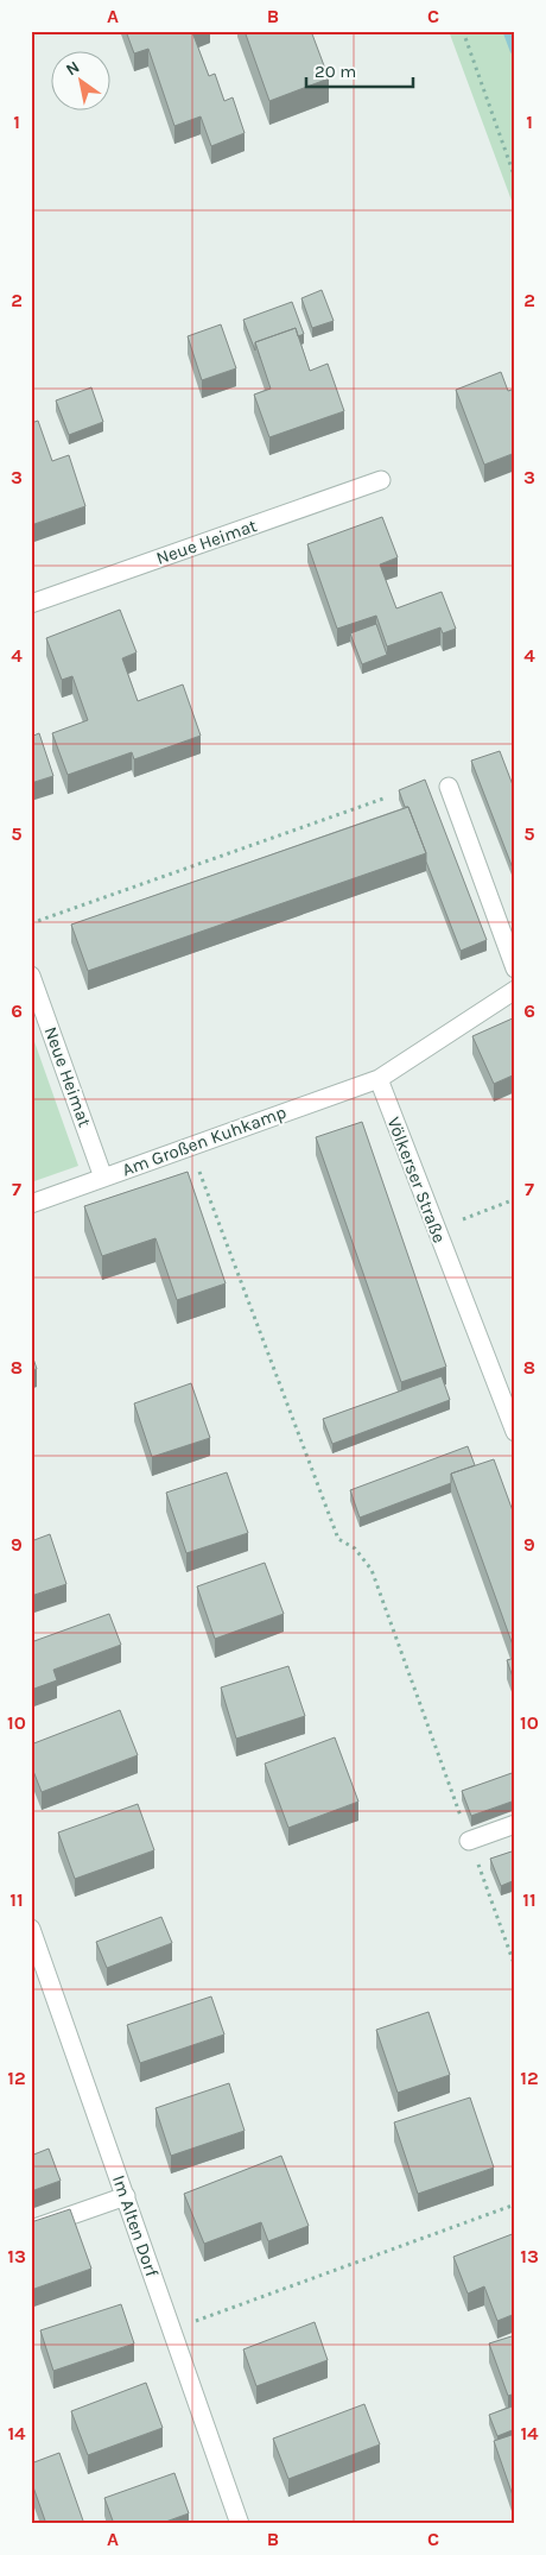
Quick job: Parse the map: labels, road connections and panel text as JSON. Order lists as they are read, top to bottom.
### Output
{
  "streets": {
    "street": [
      "Neue Heimat",
      "Am Großen Kuhkamp",
      "Völkerser Straße",
      "Im Alten Dorf"
    ]
  },
  "crossings": [
    ["Neue Heimat", "Am Großen Kuhkamp"],
    ["Am Großen Kuhkamp", "Völkerser Straße"]
  ],
  "scale_bar": "20 m",
  "north": "top left",
  "grid": {
    "columns": ["A", "B", "C"],
    "rows": [
      "1",
      "2",
      "3",
      "4",
      "5",
      "6",
      "7",
      "8",
      "9",
      "10",
      "11",
      "12",
      "13",
      "14"
    ]
  }
}
